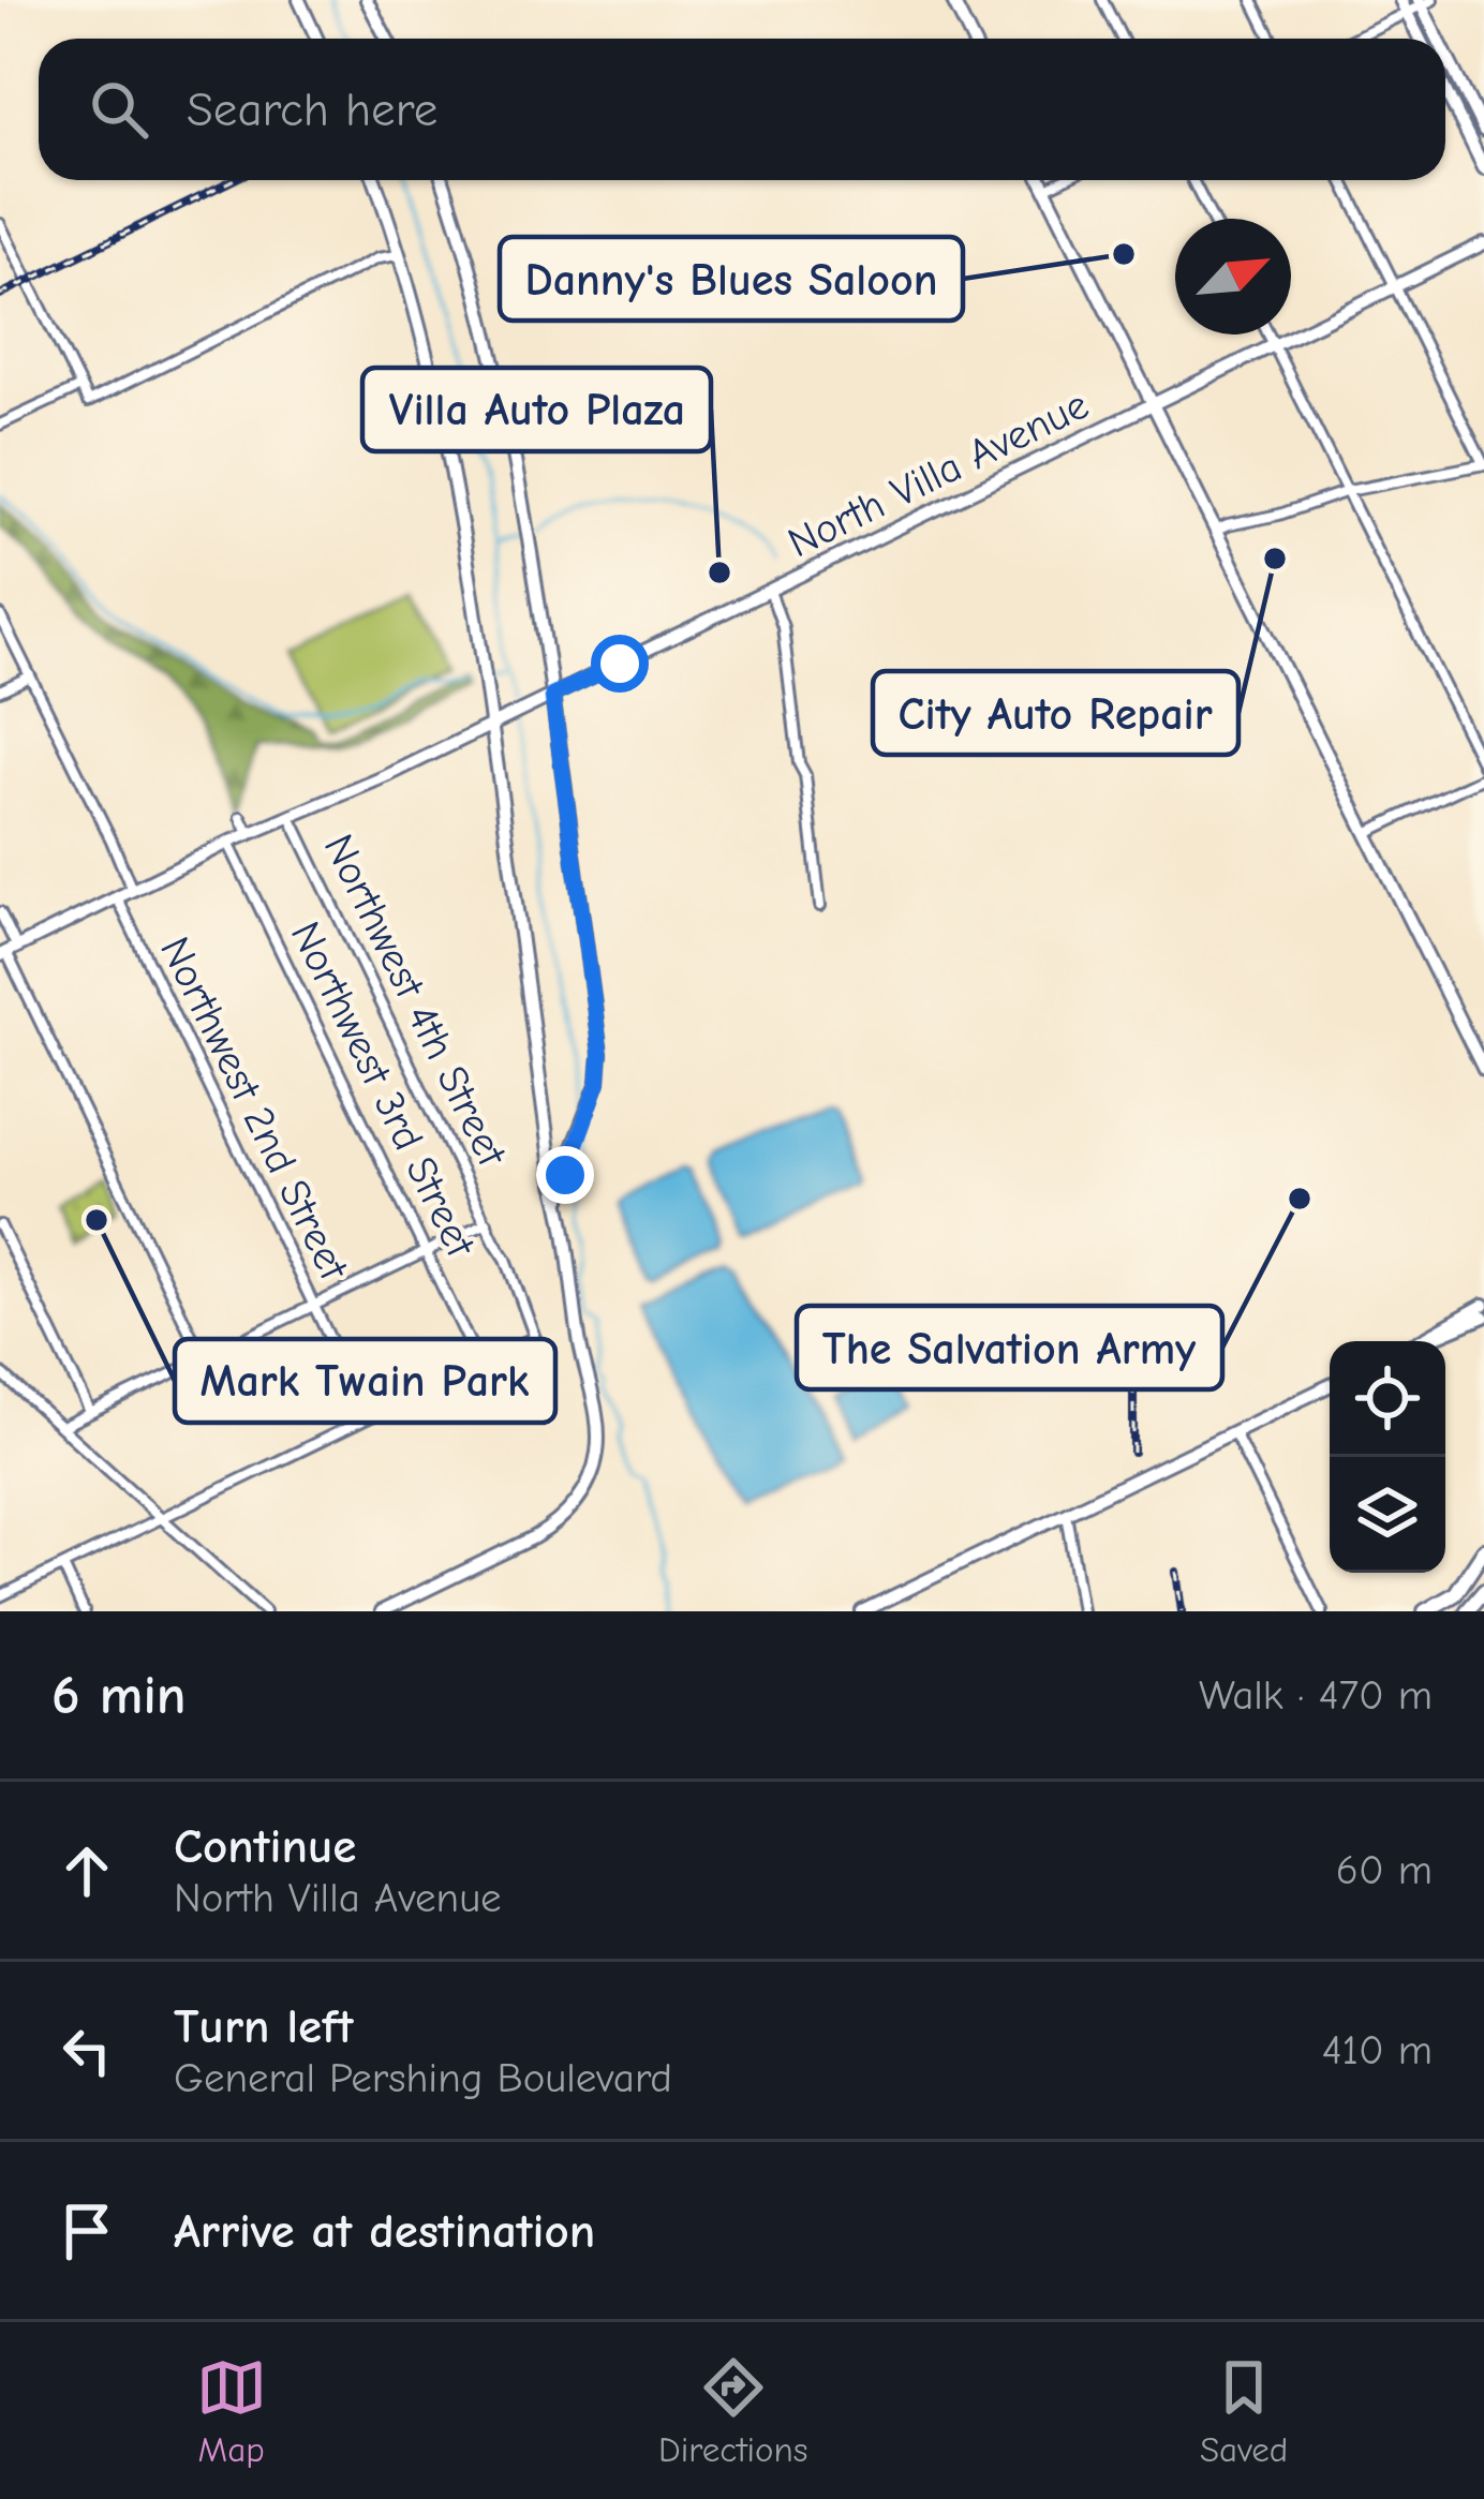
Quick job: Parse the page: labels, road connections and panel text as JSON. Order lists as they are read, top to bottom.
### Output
{
  "streets": {
    "main road": ["North Villa Avenue"],
    "street": ["Northwest 4th Street", "Northwest 3rd Street", "Northwest 2nd Street"]
  },
  "crossings": [
    ["North Villa Avenue", "Northwest 4th Street"],
    ["North Villa Avenue", "Northwest 3rd Street"],
    ["North Villa Avenue", "Northwest 2nd Street"]
  ],
  "places": [
    "Danny's Blues Saloon",
    "City Auto Repair",
    "Villa Auto Plaza",
    "The Salvation Army",
    "Mark Twain Park"
  ],
  "north": "top right",
  "page": {
    "search": "Search here",
    "heading": ["6 min", "Walk · 470 m"],
    "list": [
      ["Continue", "North Villa Avenue", "60 m"],
      ["Turn left", "General Pershing Boulevard", "410 m"],
      "Arrive at destination"
    ],
    "nav": ["Map", "Directions", "Saved"]
  }
}
